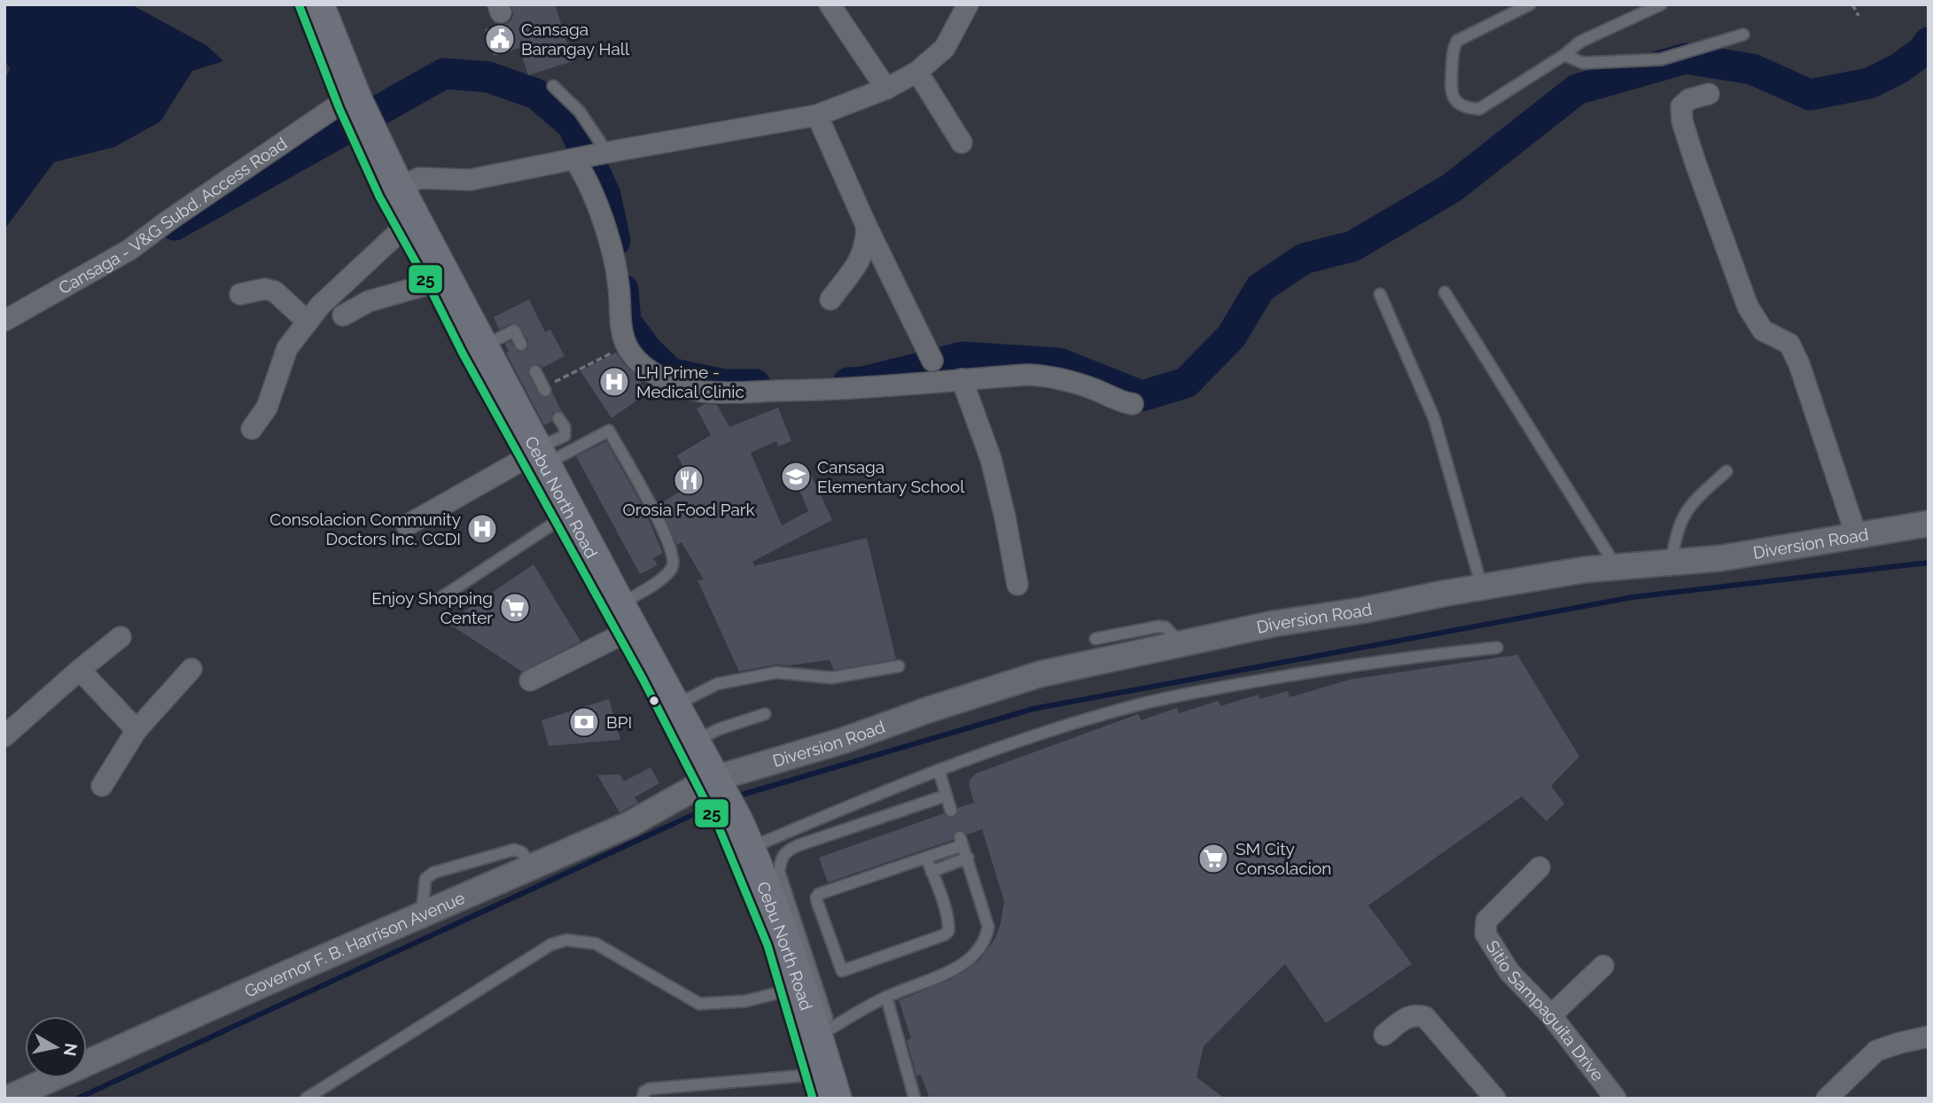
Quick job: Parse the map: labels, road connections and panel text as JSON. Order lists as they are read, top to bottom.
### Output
{
  "streets": {
    "main road": ["Cebu North Road"],
    "street": [
      "Cansaga - V&G Subd. Access Road",
      "Diversion Road",
      "Governor F. B. Harrison Avenue",
      "Sitio Sampaguita Drive"
    ]
  },
  "crossings": [
    ["Cansaga - V&G Subd. Access Road", "Cebu North Road"],
    ["Cebu North Road", "Diversion Road"],
    ["Cebu North Road", "Governor F. B. Harrison Avenue"],
    ["Diversion Road", "Governor F. B. Harrison Avenue"]
  ],
  "places": {
    "public building": ["Cansaga Barangay Hall"],
    "hospital": ["LH Prime - Medical Clinic", "Consolacion Community Doctors Inc. CCDI"],
    "school or university": ["Cansaga Elementary School"],
    "restaurant": ["Orosia Food Park"],
    "supermarket": ["Enjoy Shopping Center", "SM City Consolacion"],
    "bank": ["BPI"]
  },
  "lines": ["transit line 25"],
  "north": "right"
}
